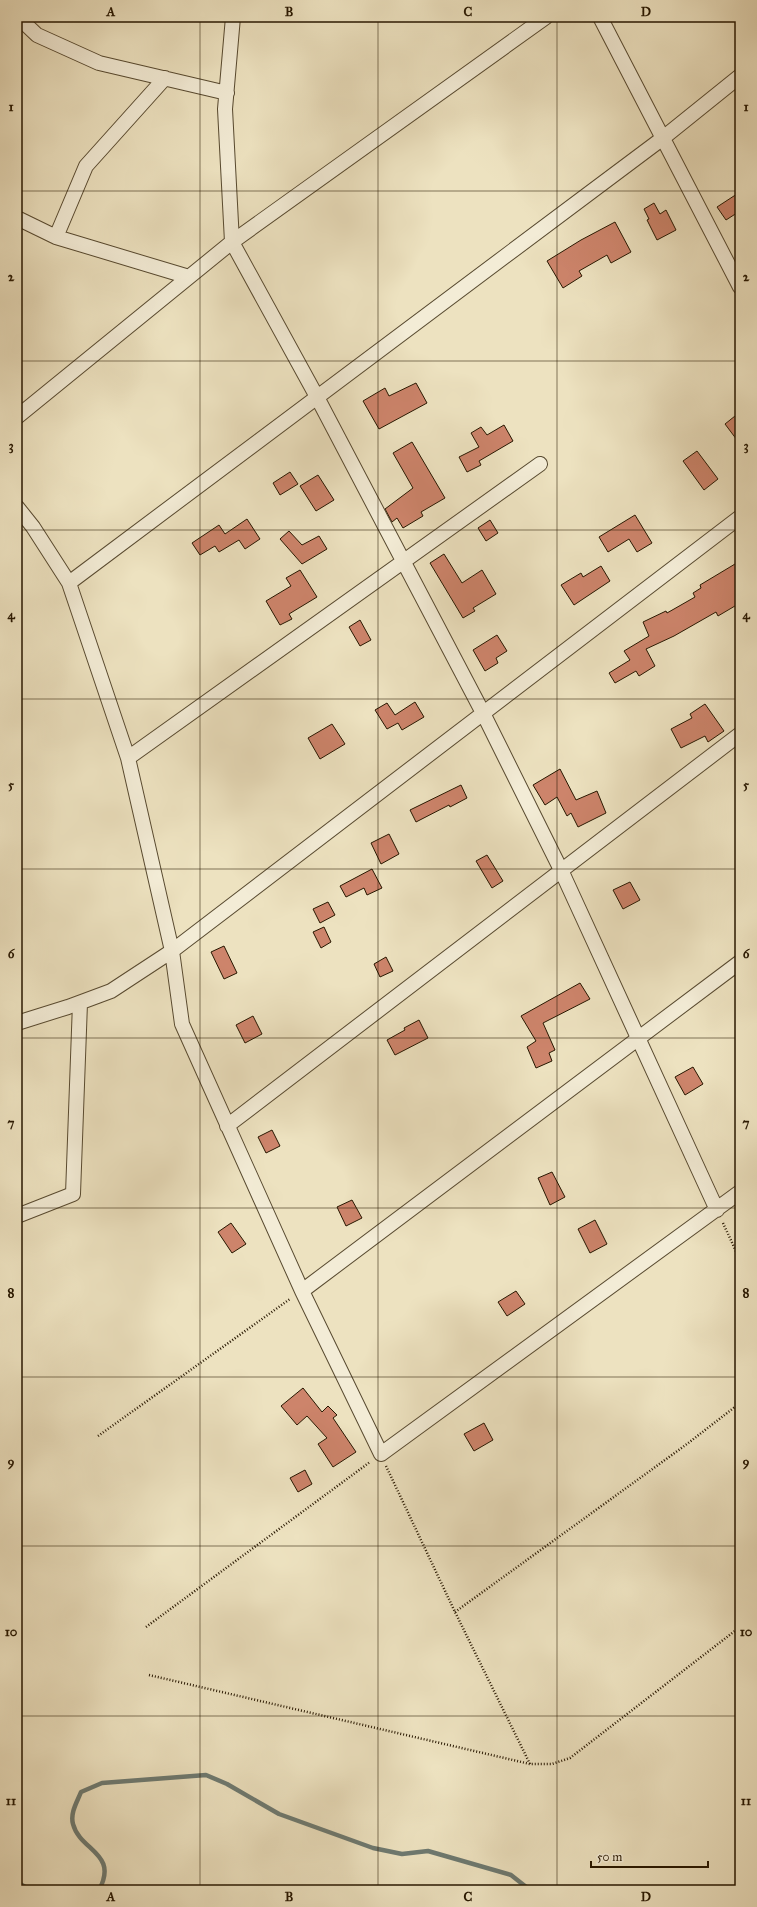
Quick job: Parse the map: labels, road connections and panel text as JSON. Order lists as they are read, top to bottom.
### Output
{
  "scale_bar": "50 m",
  "grid": {
    "columns": [
      "A",
      "B",
      "C",
      "D"
    ],
    "rows": [
      "1",
      "2",
      "3",
      "4",
      "5",
      "6",
      "7",
      "8",
      "9",
      "10",
      "11"
    ]
  }
}
